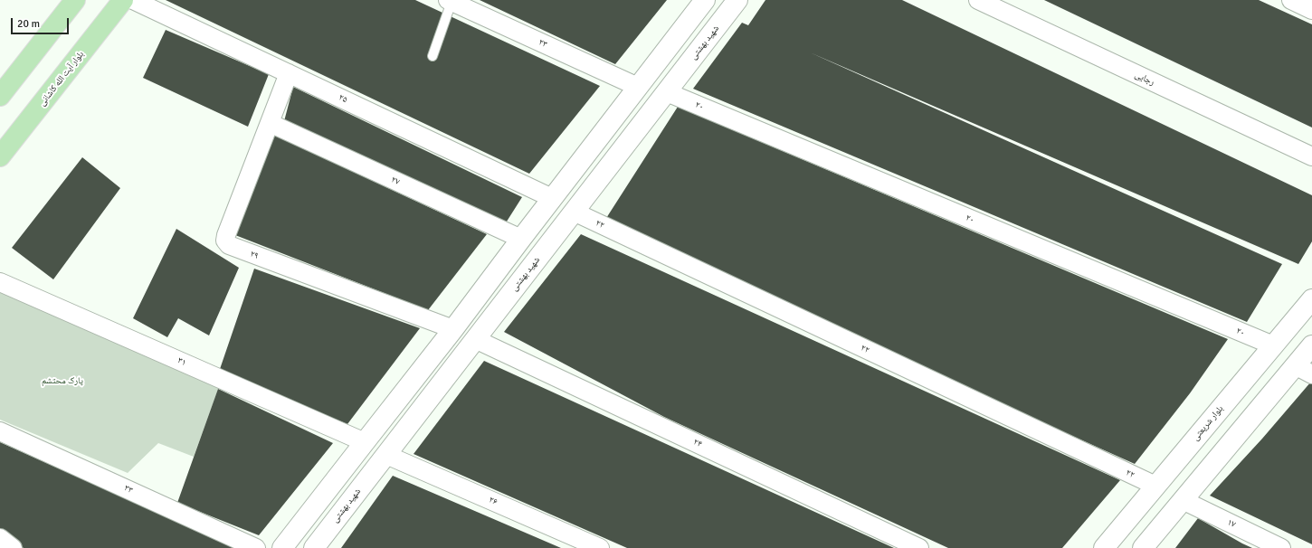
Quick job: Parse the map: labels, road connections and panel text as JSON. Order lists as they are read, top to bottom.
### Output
{
  "streets": {
    "main road": ["شهید بهشتی", "بلوار آیت الله کاشانی", "بلوار شریعتی"],
    "street": [
      "۲۳",
      "رجایی",
      "۲۵",
      "۲۰",
      "۲۷",
      "۲۲",
      "۲۹",
      "۳۱",
      "۲۴",
      "۳۳",
      "۲۶",
      "۱۷"
    ]
  },
  "crossings": [
    ["شهید بهشتی", "۲۰"],
    ["شهید بهشتی", "۲۲"],
    ["شهید بهشتی", "۲۴"],
    ["شهید بهشتی", "۲۶"],
    ["۲۵", "۲۹"],
    ["۲۰", "بلوار شریعتی"],
    ["۲۷", "۲۹"],
    ["۲۲", "بلوار شریعتی"]
  ],
  "parks": ["پارک محتشم"],
  "scale_bar": "20 m"
}
